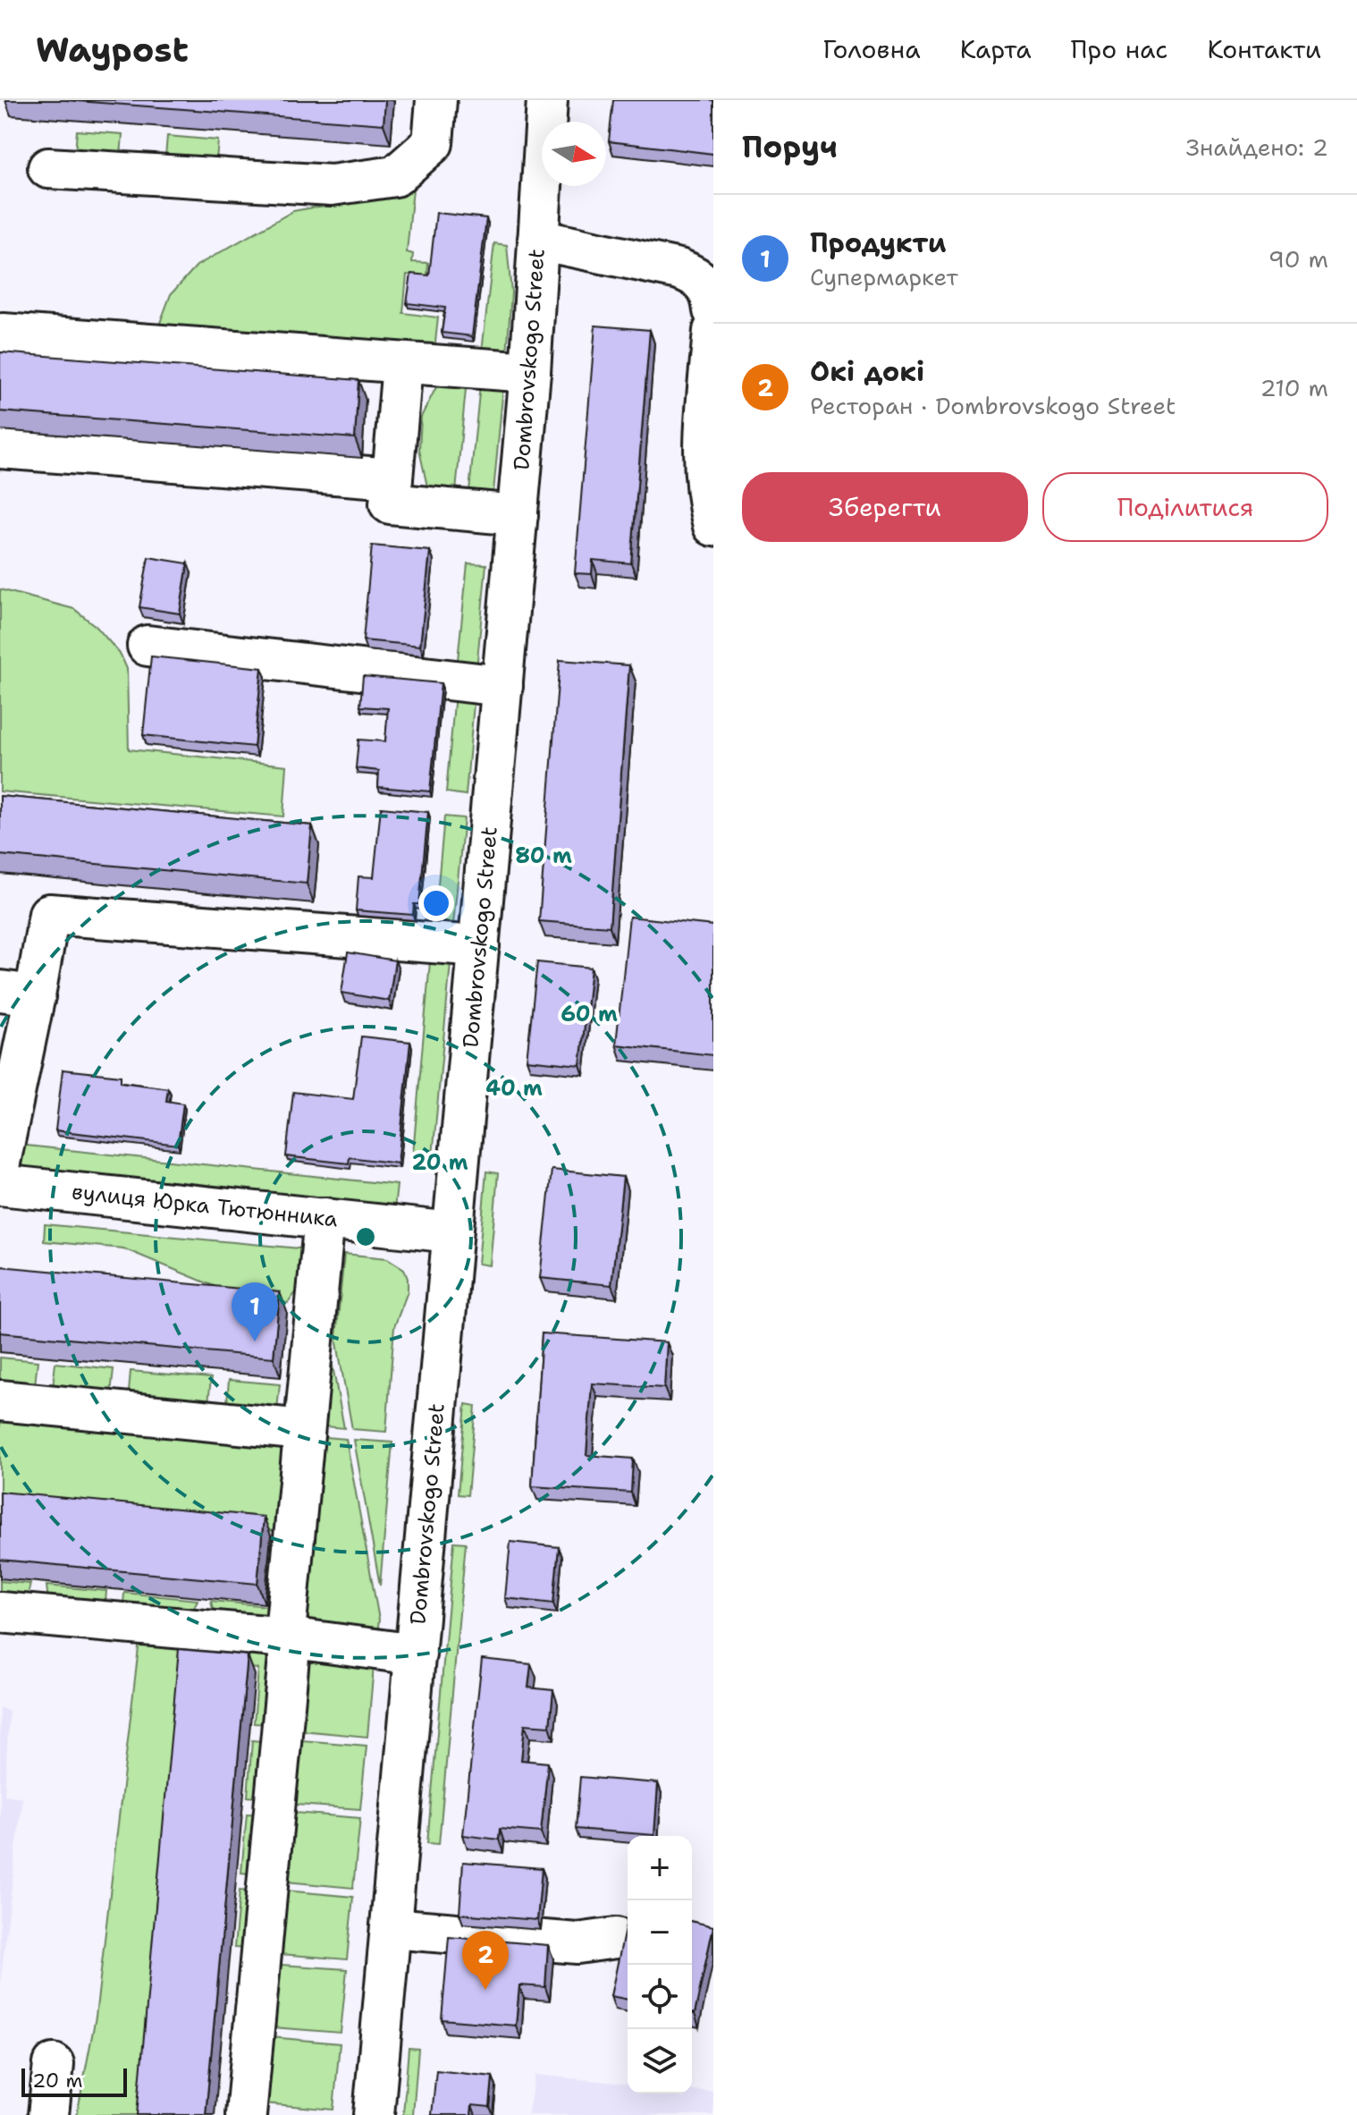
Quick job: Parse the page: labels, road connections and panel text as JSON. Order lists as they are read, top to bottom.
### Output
{
  "streets": {
    "street": ["Dombrovskogo Street", "вулиця Юрка Тютюнника"]
  },
  "crossings": [
    ["Dombrovskogo Street", "вулиця Юрка Тютюнника"]
  ],
  "scale_bar": "20 m",
  "north": "right",
  "page": {
    "header": "Waypost",
    "nav": [
      "Головна",
      "Карта",
      "Про нас",
      "Контакти"
    ],
    "heading": ["Поруч", "Знайдено: 2"],
    "list": [
      {
        "mark": "1",
        "name": "Продукти",
        "note": "Супермаркет",
        "value": "90 m"
      },
      {
        "mark": "2",
        "name": "Окі докі",
        "note": "Ресторан · Dombrovskogo Street",
        "value": "210 m"
      }
    ],
    "buttons": ["Зберегти", "Поділитися"],
    "pins": ["1", "2"],
    "map_buttons": ["+", "−"],
    "scale": "20 m"
  },
  "rings": [
    "80 m",
    "60 m",
    "40 m",
    "20 m"
  ]
}
